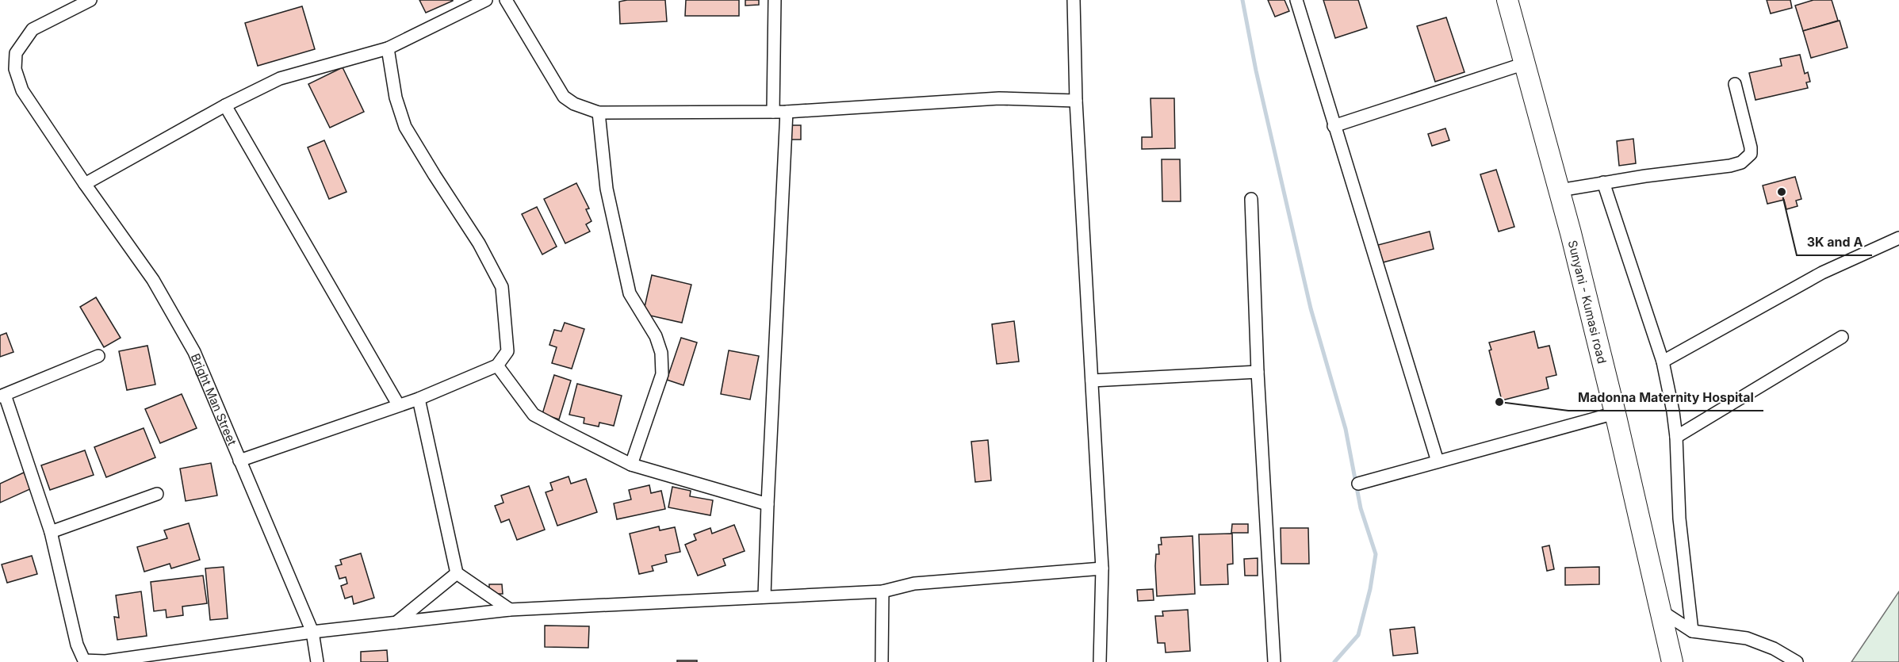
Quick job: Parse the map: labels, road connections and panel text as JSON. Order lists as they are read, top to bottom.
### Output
{
  "streets": {
    "main road": ["Sunyani - Kumasi road"],
    "street": ["Bright Man Street"]
  },
  "places": ["3K and A", "Madonna Maternity Hospital"]
}
